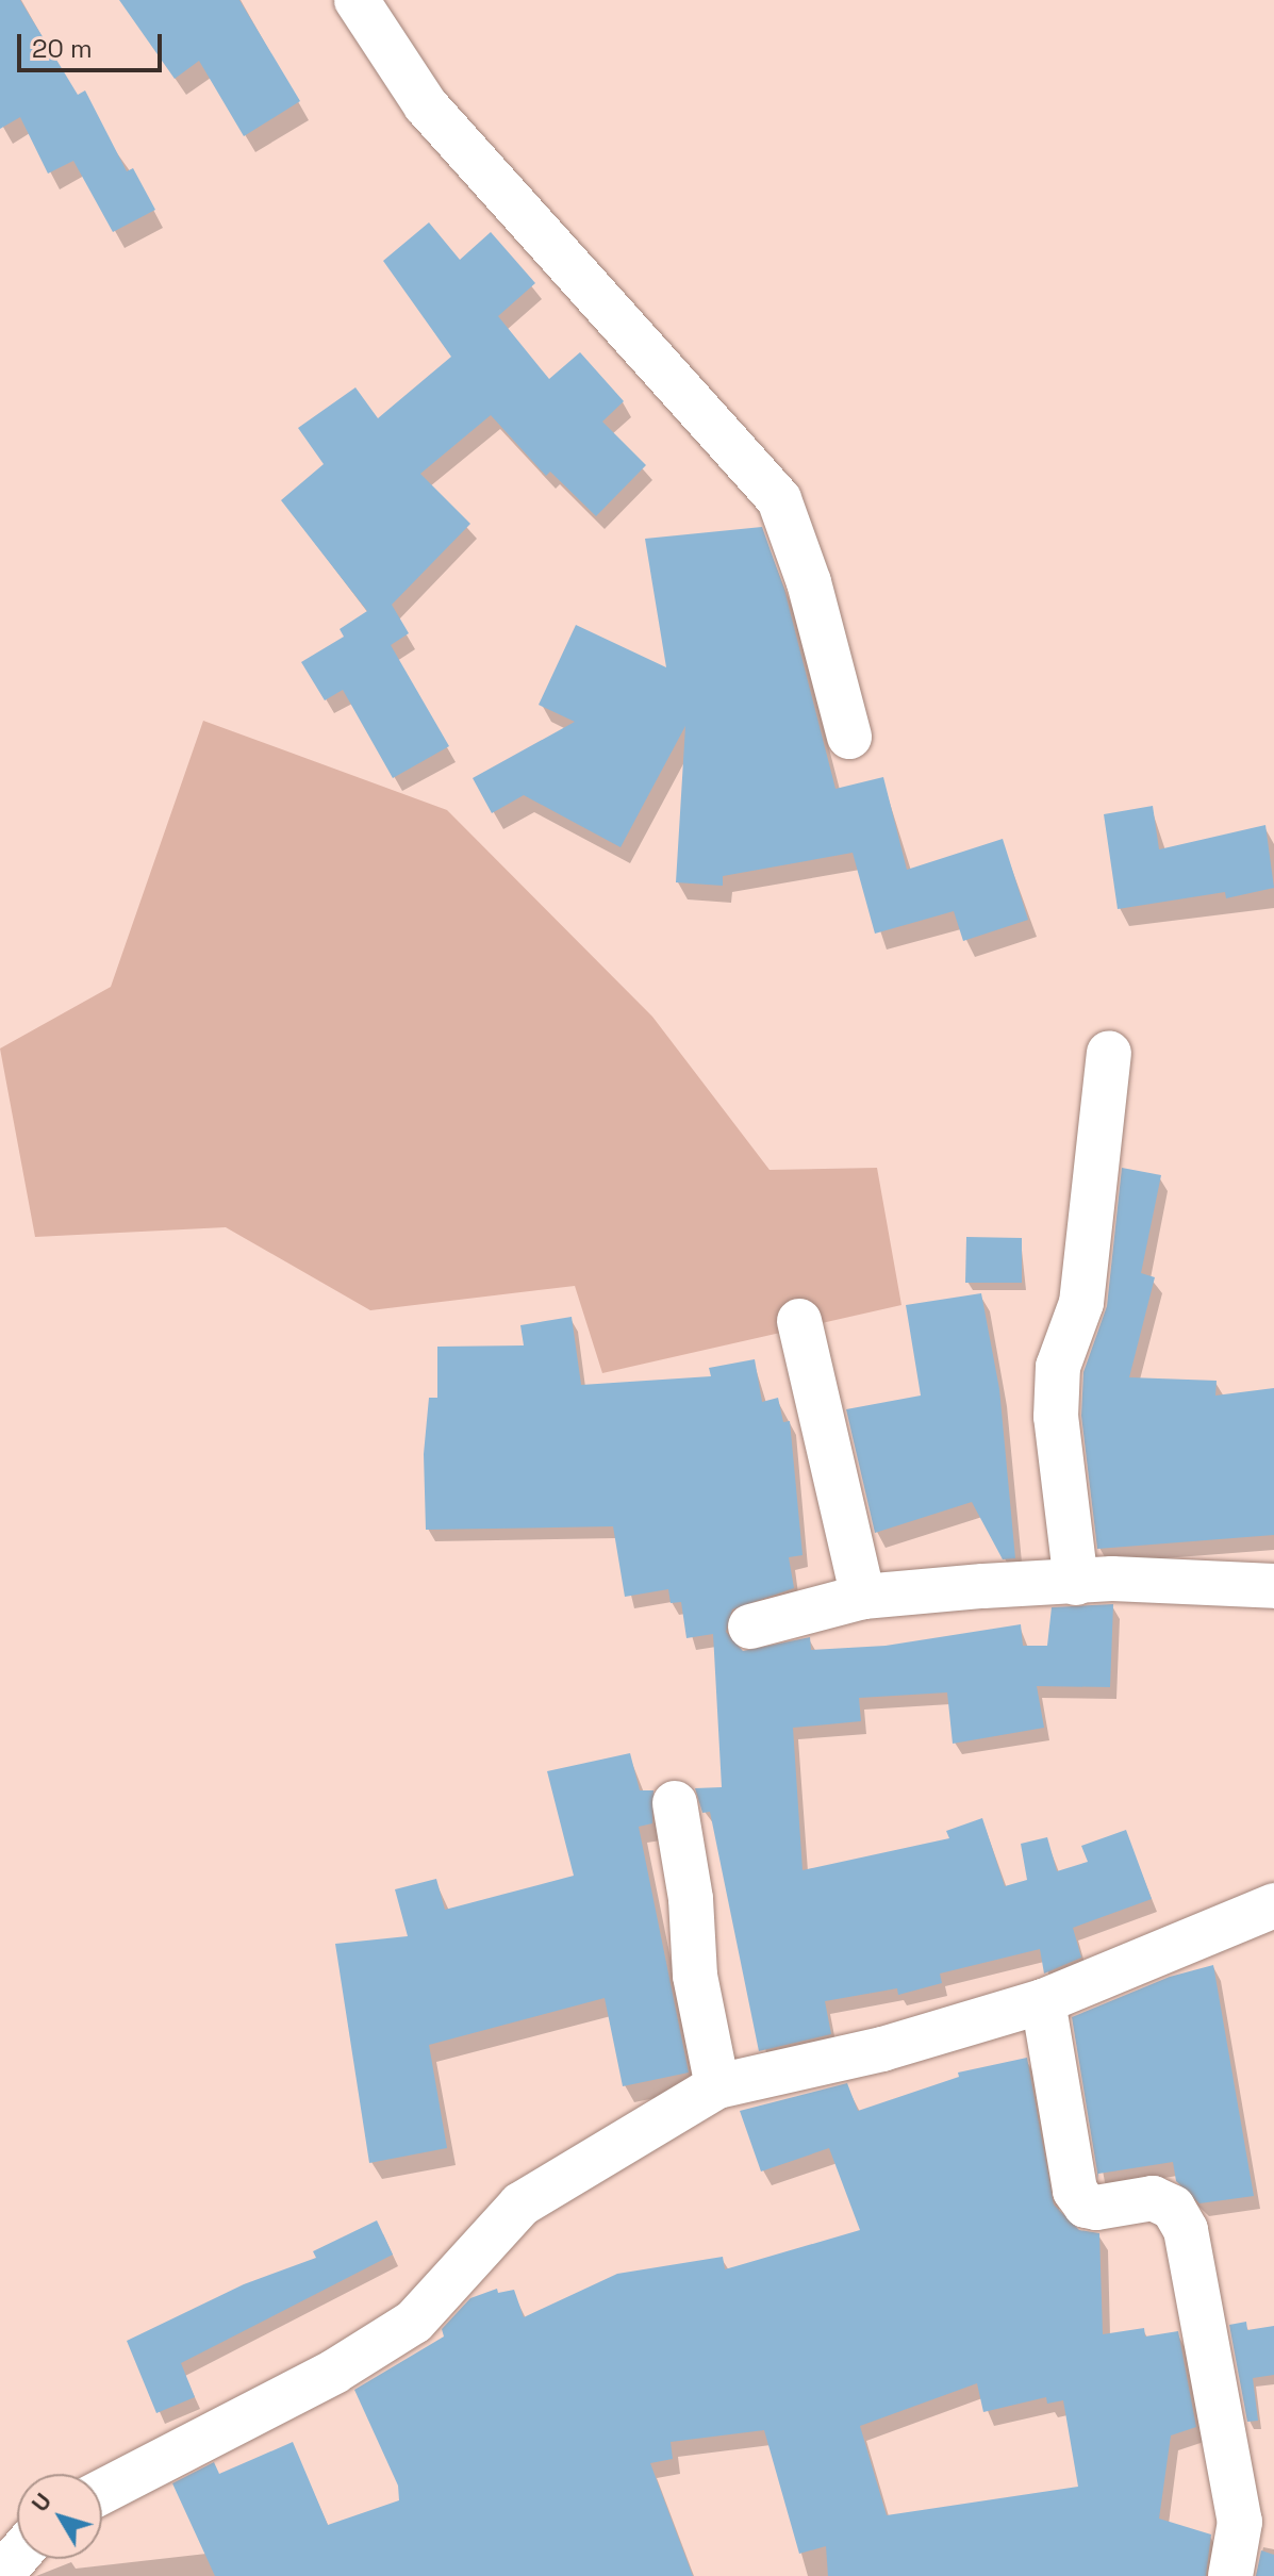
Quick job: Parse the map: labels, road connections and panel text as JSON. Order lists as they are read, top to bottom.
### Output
{
  "scale_bar": "20 m",
  "north": "top left"
}
